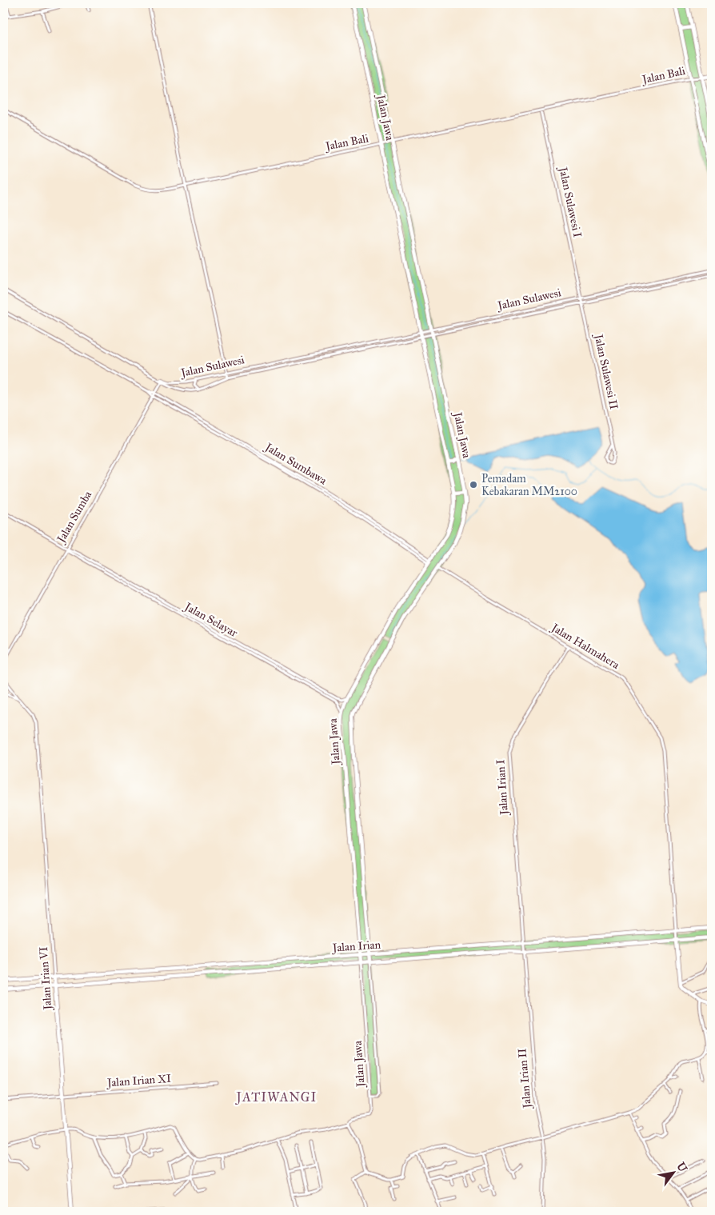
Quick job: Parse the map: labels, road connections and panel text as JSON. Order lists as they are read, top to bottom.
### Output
{
  "streets": {
    "street": [
      "Jalan Bali",
      "Jalan Jawa",
      "Jalan Sulawesi I",
      "Jalan Sulawesi",
      "Jalan Sulawesi II",
      "Jalan Sumbawa",
      "Jalan Sumba",
      "Jalan Selayar",
      "Jalan Halmahera",
      "Jalan Irian I",
      "Jalan Irian",
      "Jalan Irian VI",
      "Jalan Irian II",
      "Jalan Irian XI"
    ]
  },
  "crossings": [
    ["Jalan Bali", "Jalan Jawa"],
    ["Jalan Bali", "Jalan Sulawesi I"],
    ["Jalan Jawa", "Jalan Sulawesi"],
    ["Jalan Jawa", "Jalan Sumbawa"],
    ["Jalan Jawa", "Jalan Selayar"],
    ["Jalan Jawa", "Jalan Halmahera"],
    ["Jalan Jawa", "Jalan Irian"],
    ["Jalan Sulawesi I", "Jalan Sulawesi"],
    ["Jalan Sulawesi I", "Jalan Sulawesi II"],
    ["Jalan Sulawesi", "Jalan Sulawesi II"],
    ["Jalan Sulawesi", "Jalan Sumba"],
    ["Jalan Sumbawa", "Jalan Sumba"],
    ["Jalan Sumba", "Jalan Selayar"],
    ["Jalan Halmahera", "Jalan Irian I"],
    ["Jalan Halmahera", "Jalan Irian"],
    ["Jalan Irian I", "Jalan Irian"],
    ["Jalan Irian I", "Jalan Irian II"],
    ["Jalan Irian", "Jalan Irian VI"],
    ["Jalan Irian", "Jalan Irian II"],
    ["Jalan Irian VI", "Jalan Irian XI"]
  ],
  "districts": ["JATIWANGI"],
  "places": ["Pemadam Kebakaran MM2100"],
  "north": "top right"
}
